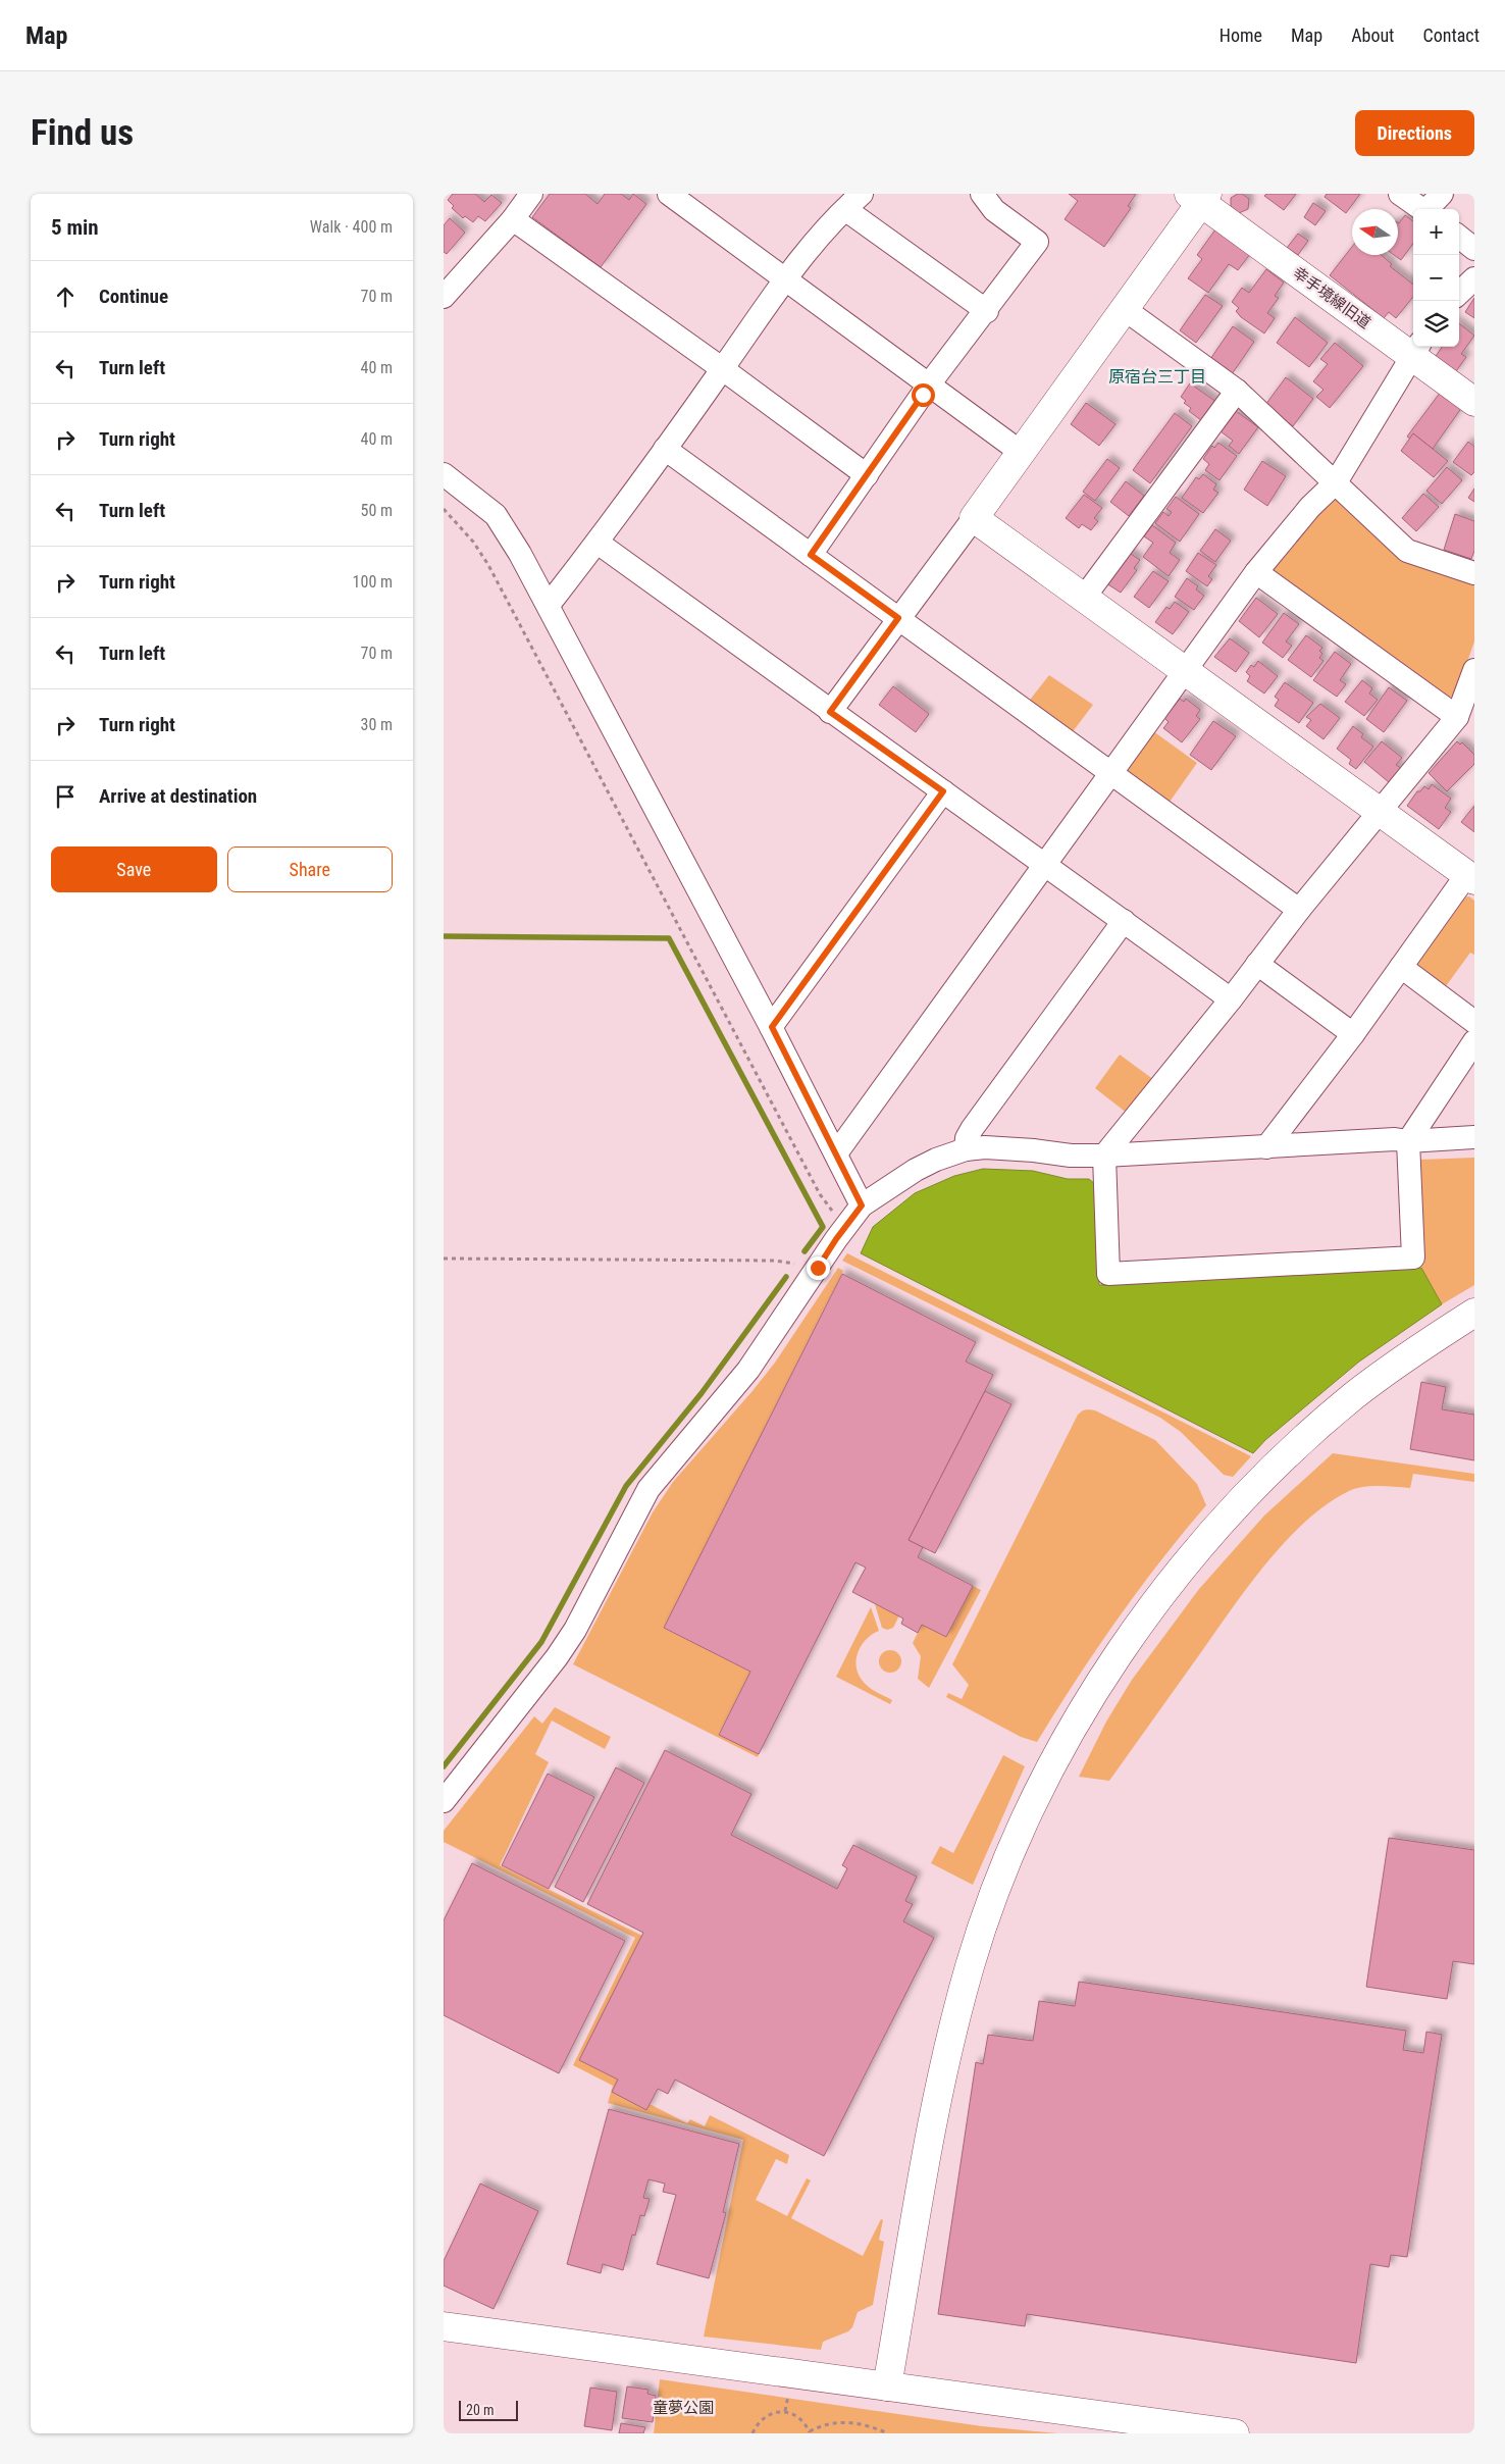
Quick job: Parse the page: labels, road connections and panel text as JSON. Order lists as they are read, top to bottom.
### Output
{
  "streets": {
    "street": ["幸手境線旧道"]
  },
  "districts": ["原宿台三丁目"],
  "parks": ["童夢公園"],
  "scale_bar": "20 m",
  "north": "left",
  "page": {
    "header": "Map",
    "nav": [
      "Home",
      "Map",
      "About",
      "Contact"
    ],
    "buttons": [
      "Directions",
      ["Save", "Share"]
    ],
    "title": "Find us",
    "heading": ["5 min", "Walk · 400 m"],
    "map_buttons": ["+", "−"],
    "list": [
      ["Continue", "70 m"],
      ["Turn left", "40 m"],
      ["Turn right", "40 m"],
      ["Turn left", "50 m"],
      ["Turn right", "100 m"],
      ["Turn left", "70 m"],
      ["Turn right", "30 m"],
      "Arrive at destination"
    ],
    "scale": "20 m"
  }
}
